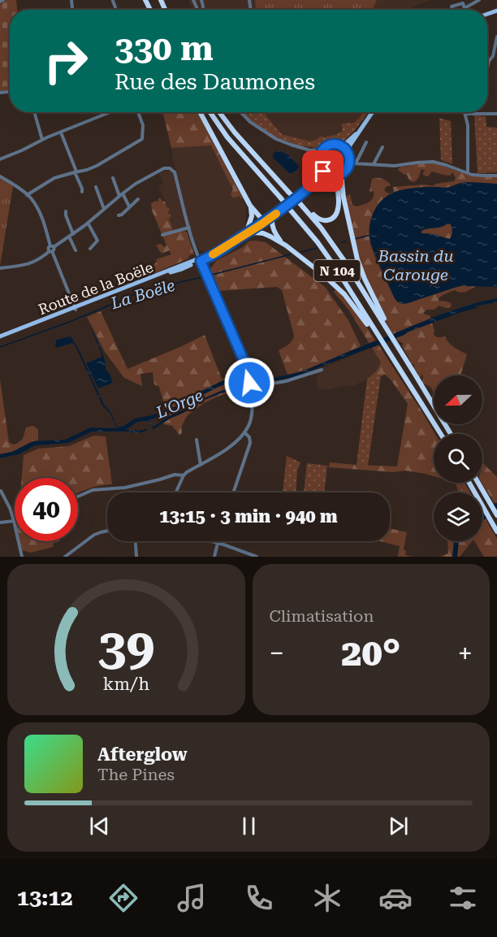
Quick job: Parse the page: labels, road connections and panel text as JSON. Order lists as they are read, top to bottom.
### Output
{
  "streets": {
    "highway": ["N 104"],
    "main road": ["Route de la Boële"]
  },
  "water": ["Bassin du Carouge", "La Boële", "L'Orge"],
  "north": "left",
  "page": {
    "turn": ["330 m", "Rue des Daumones"],
    "limit": "40",
    "trip": "13:15 · 3 min · 940 m",
    "tile": "Climatisation",
    "heat": ["−", "20°", "+"],
    "song": ["Afterglow", "The Pines"],
    "tabs": "13:12",
    "gauge": ["39", "km/h"]
  }
}
